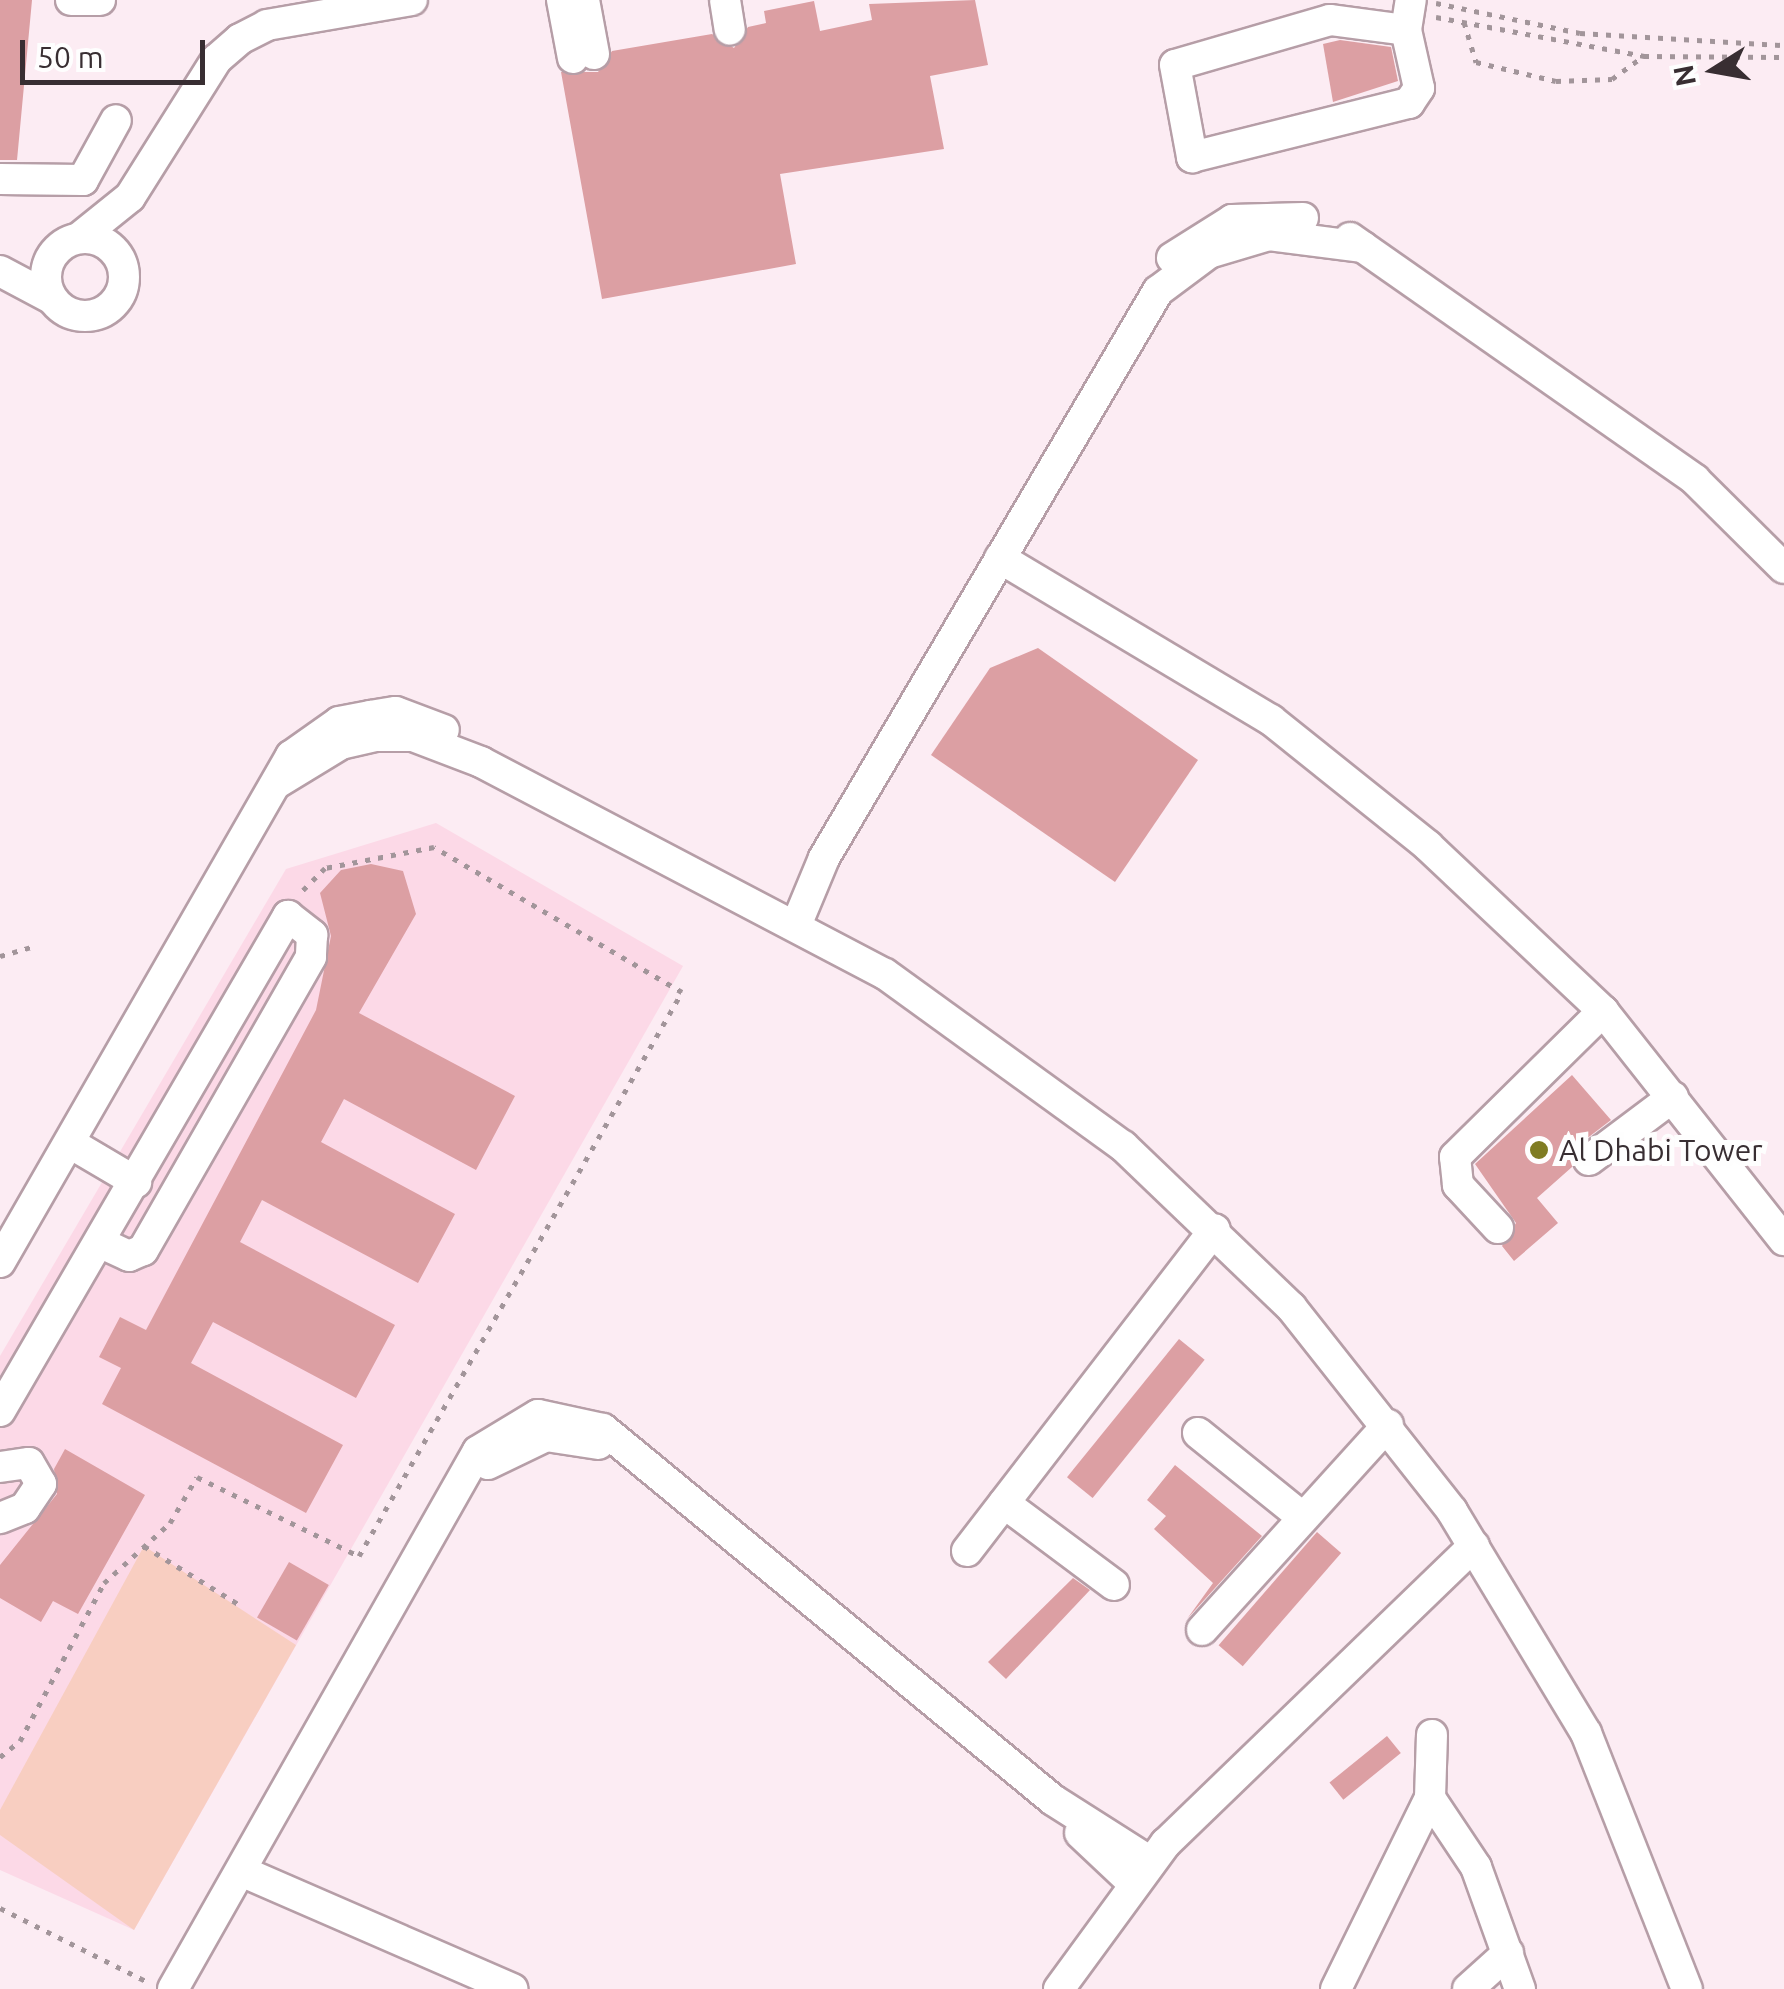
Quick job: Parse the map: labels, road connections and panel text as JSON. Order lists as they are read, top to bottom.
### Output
{
  "places": ["Al Dhabi Tower"],
  "scale_bar": "50 m",
  "north": "left"
}
